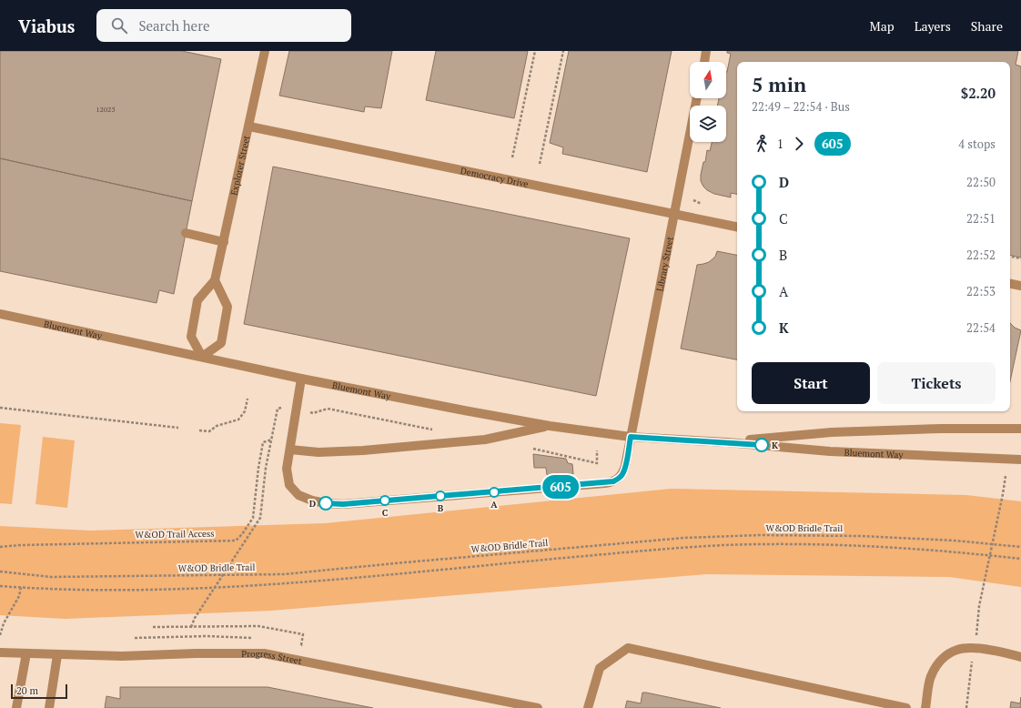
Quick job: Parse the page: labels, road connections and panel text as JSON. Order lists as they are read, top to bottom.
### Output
{
  "streets": {
    "street": [
      "Explorer Street",
      "Democracy Drive",
      "Library Street",
      "Bluemont Way",
      "Progress Street"
    ],
    "path": ["W&OD Bridle Trail", "W&OD Trail Access"]
  },
  "crossings": [
    ["Explorer Street", "Democracy Drive"],
    ["Explorer Street", "Bluemont Way"],
    ["Democracy Drive", "Library Street"],
    ["Library Street", "Bluemont Way"]
  ],
  "places": [
    "K",
    "A",
    "B",
    "C",
    "D"
  ],
  "lines": ["bus line 605"],
  "house_numbers": ["12025"],
  "scale_bar": "20 m",
  "north": "top",
  "page": {
    "header": "Viabus",
    "search": "Search here",
    "nav": ["Map", "Layers", "Share"],
    "on_map": "605",
    "heading": ["5 min", "22:49 – 22:54 · Bus", "$2.20"],
    "legs": ["1", "605", "4 stops"],
    "list": [
      {
        "name": "D",
        "value": "22:50"
      },
      {
        "name": "C",
        "value": "22:51"
      },
      {
        "name": "B",
        "value": "22:52"
      },
      {
        "name": "A",
        "value": "22:53"
      },
      {
        "name": "K",
        "value": "22:54"
      }
    ],
    "buttons": ["Start", "Tickets"],
    "scale": "20 m"
  }
}
